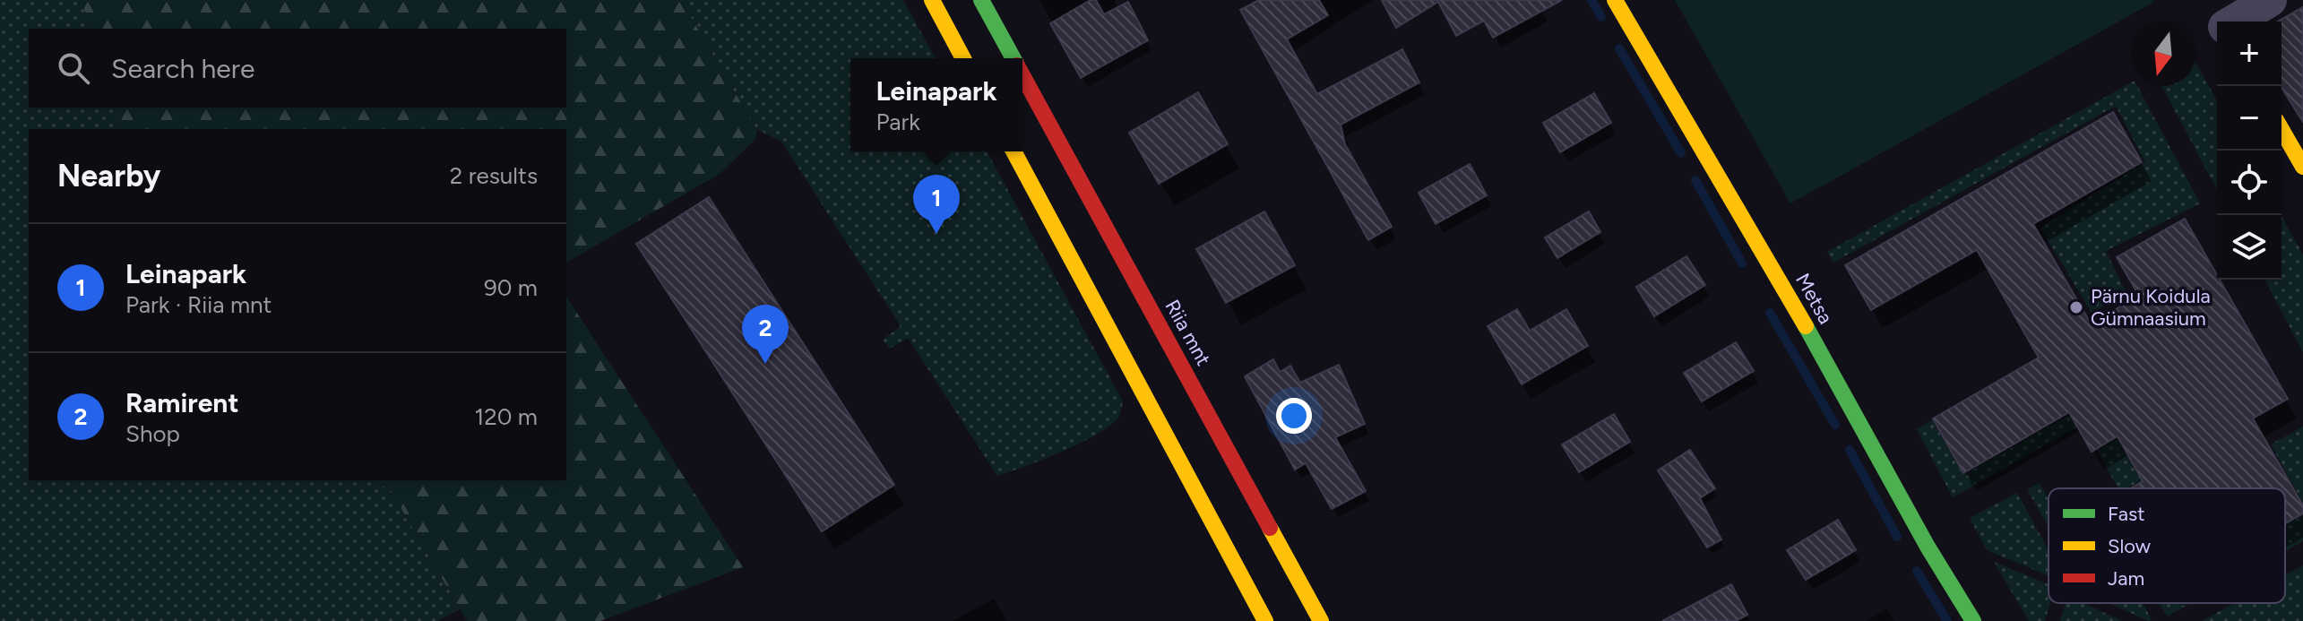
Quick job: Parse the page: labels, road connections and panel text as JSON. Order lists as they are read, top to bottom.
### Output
{
  "streets": {
    "main road": ["Metsa", "Riia mnt"]
  },
  "places": ["Pärnu Koidula Gümnaasium"],
  "legend": ["Fast", "Slow", "Jam"],
  "north": "bottom",
  "page": {
    "map_buttons": ["+", "−"],
    "search": "Search here",
    "popup": ["Leinapark", "Park"],
    "heading": ["Nearby", "2 results"],
    "pins": ["1", "2"],
    "list": [
      {
        "mark": "1",
        "name": "Leinapark",
        "note": "Park · Riia mnt",
        "value": "90 m"
      },
      {
        "mark": "2",
        "name": "Ramirent",
        "note": "Shop",
        "value": "120 m"
      }
    ]
  }
}
